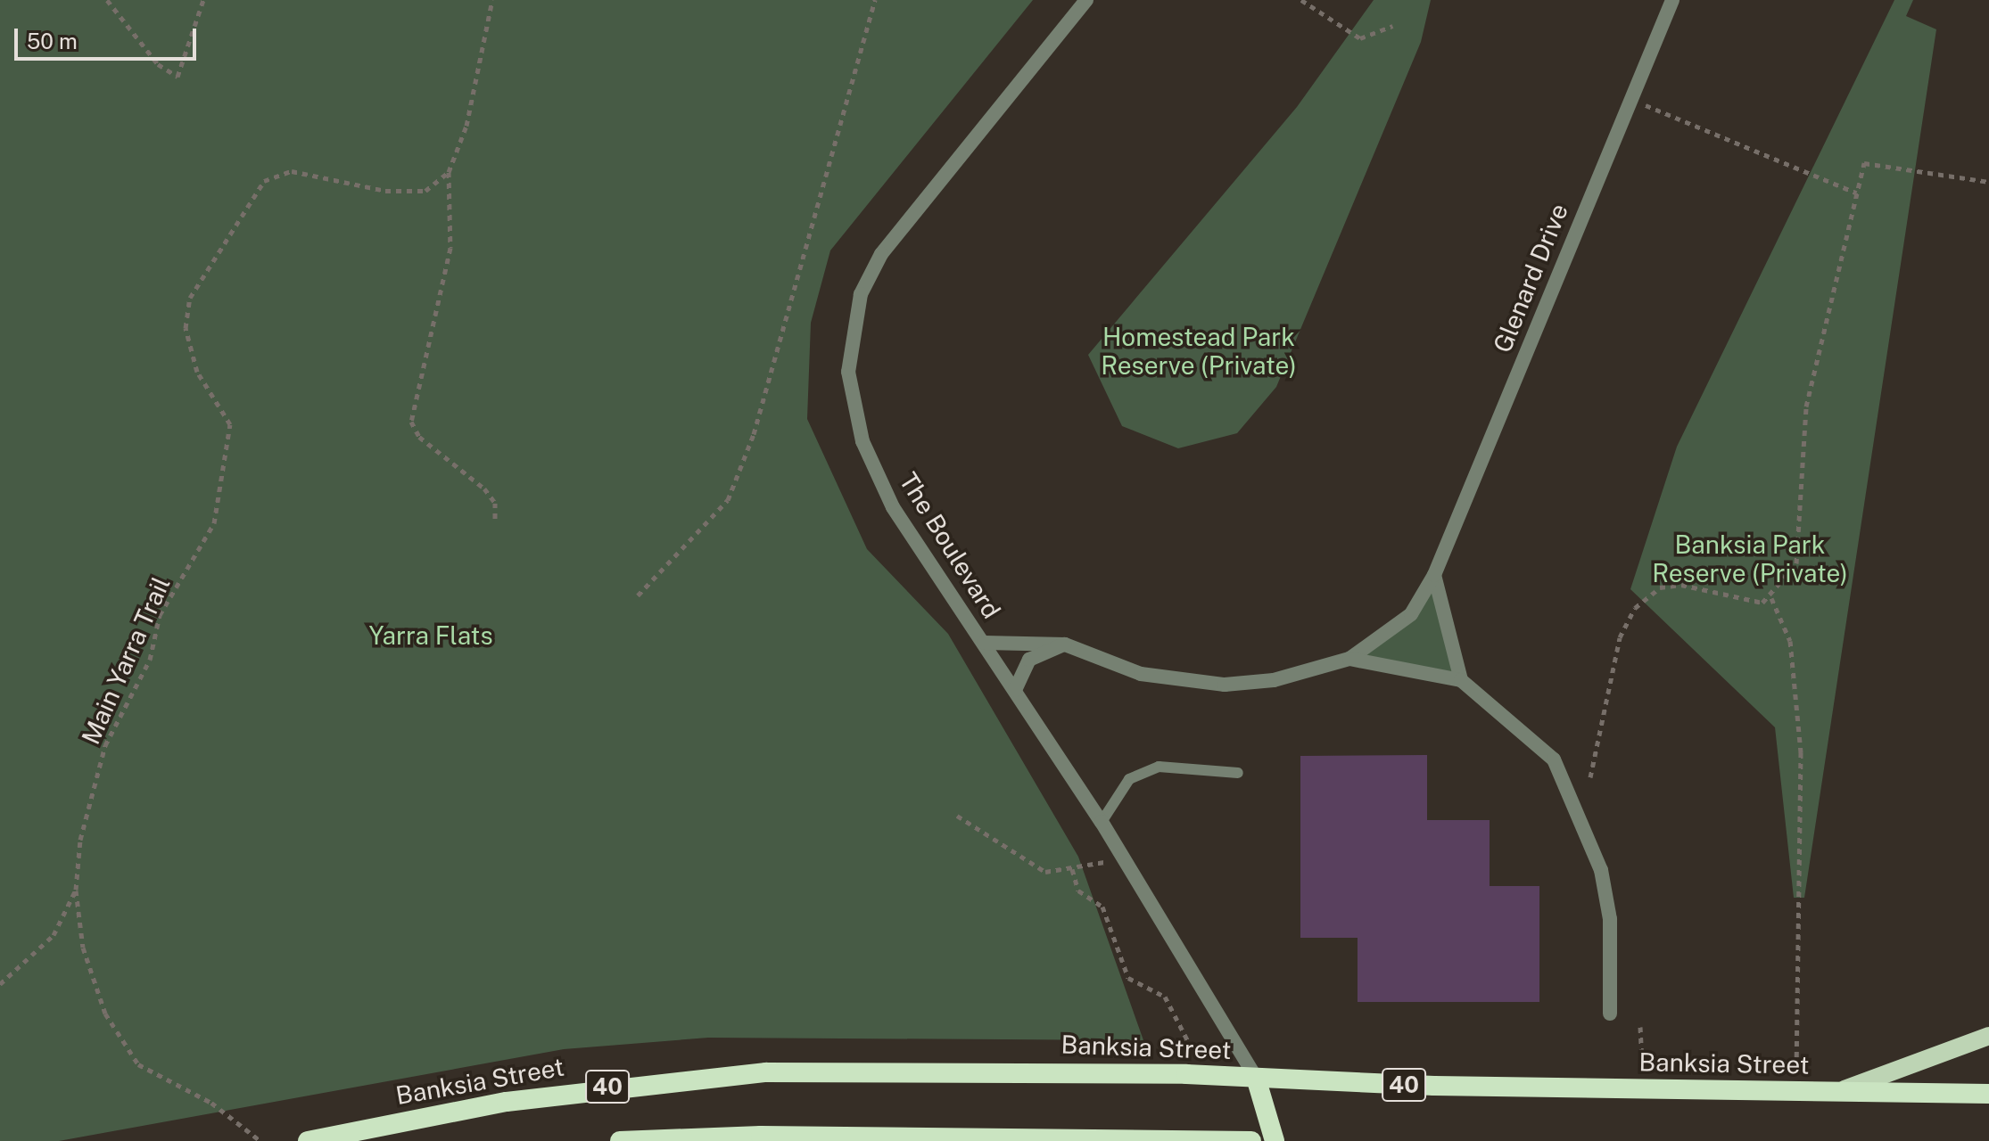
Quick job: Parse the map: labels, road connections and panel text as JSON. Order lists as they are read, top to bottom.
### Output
{
  "streets": {
    "highway": ["Banksia Street", "40"],
    "street": ["Glenard Drive", "The Boulevard"],
    "path": ["Main Yarra Trail"]
  },
  "crossings": [
    ["Glenard Drive", "The Boulevard"],
    ["The Boulevard", "Banksia Street"]
  ],
  "parks": ["Homestead Park Reserve (Private)", "Banksia Park Reserve (Private)", "Yarra Flats"],
  "scale_bar": "50 m"
}
